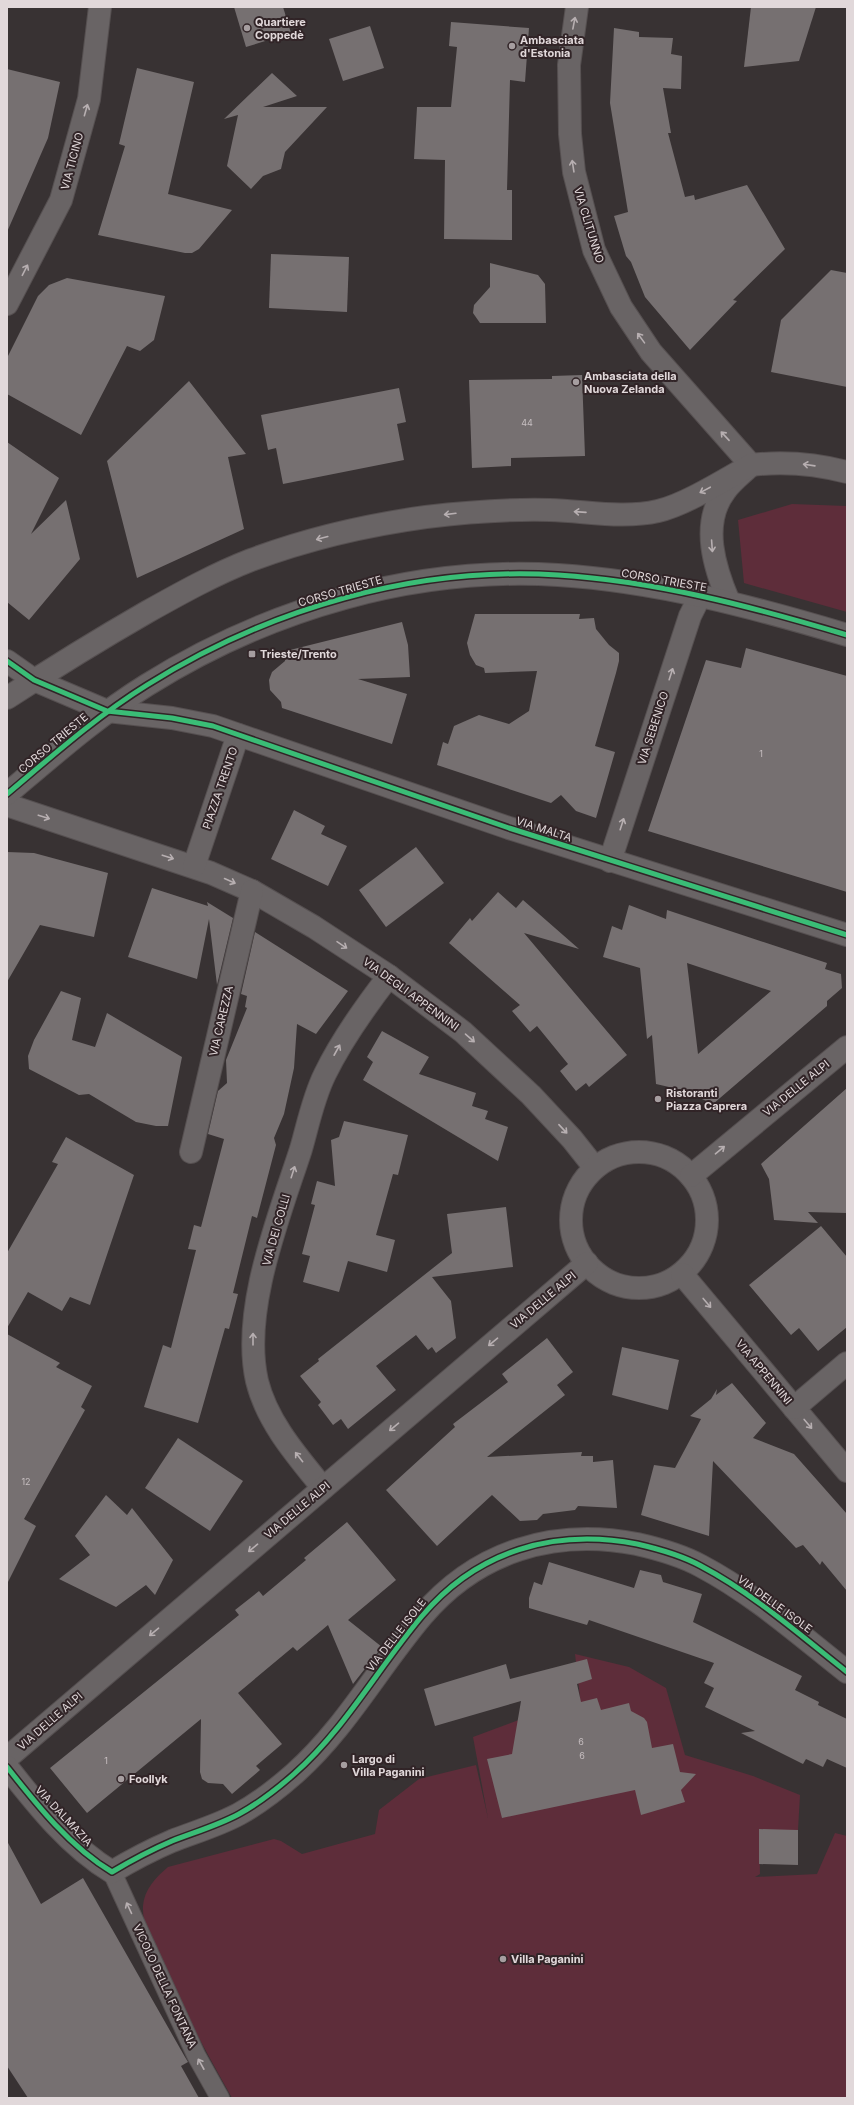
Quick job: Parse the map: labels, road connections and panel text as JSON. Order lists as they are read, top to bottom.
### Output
{
  "streets": {
    "street": [
      "VIA TICINO",
      "VIA CLITUNNO",
      "CORSO TRIESTE",
      "VIA SEBENICO",
      "PIAZZA TRENTO",
      "VIA MALTA",
      "VIA DEGLI APPENNINI",
      "VIA CAREZZA",
      "VIA DELLE ALPI",
      "VIA DEI COLLI",
      "VIA APPENNINI",
      "VIA DELLE ISOLE",
      "VIA DALMAZIA"
    ],
    "lane": ["VICOLO DELLA FONTANA"]
  },
  "crossings": [
    ["CORSO TRIESTE", "VIA SEBENICO"],
    ["CORSO TRIESTE", "PIAZZA TRENTO"],
    ["VIA SEBENICO", "VIA MALTA"],
    ["PIAZZA TRENTO", "VIA MALTA"],
    ["PIAZZA TRENTO", "VIA DEGLI APPENNINI"],
    ["VIA DEGLI APPENNINI", "VIA CAREZZA"],
    ["VIA DEGLI APPENNINI", "VIA DELLE ALPI"],
    ["VIA DEGLI APPENNINI", "VIA DEI COLLI"],
    ["VIA DEGLI APPENNINI", "VIA APPENNINI"],
    ["VIA DELLE ALPI", "VIA DEI COLLI"],
    ["VIA DELLE ALPI", "VIA APPENNINI"],
    ["VIA DELLE ISOLE", "VIA DALMAZIA"],
    ["VIA DELLE ISOLE", "VICOLO DELLA FONTANA"],
    ["VIA DALMAZIA", "VICOLO DELLA FONTANA"]
  ],
  "one_way": [
    "VIA TICINO",
    "VIA CLITUNNO",
    "VIA SEBENICO",
    "VIA DEGLI APPENNINI",
    "VIA DEI COLLI",
    "VIA APPENNINI",
    "VICOLO DELLA FONTANA"
  ],
  "places": {
    "other": [
      "Quartiere Coppedè",
      "Ambasciata d'Estonia",
      "Ambasciata della Nuova Zelanda",
      "Ristoranti Piazza Caprera",
      "Largo di Villa Paganini",
      "Foollyk",
      "Villa Paganini"
    ],
    "transit": ["Trieste/Trento"]
  },
  "house_numbers": [
    "44",
    "1",
    "12",
    "6",
    "6",
    "1"
  ]
}
